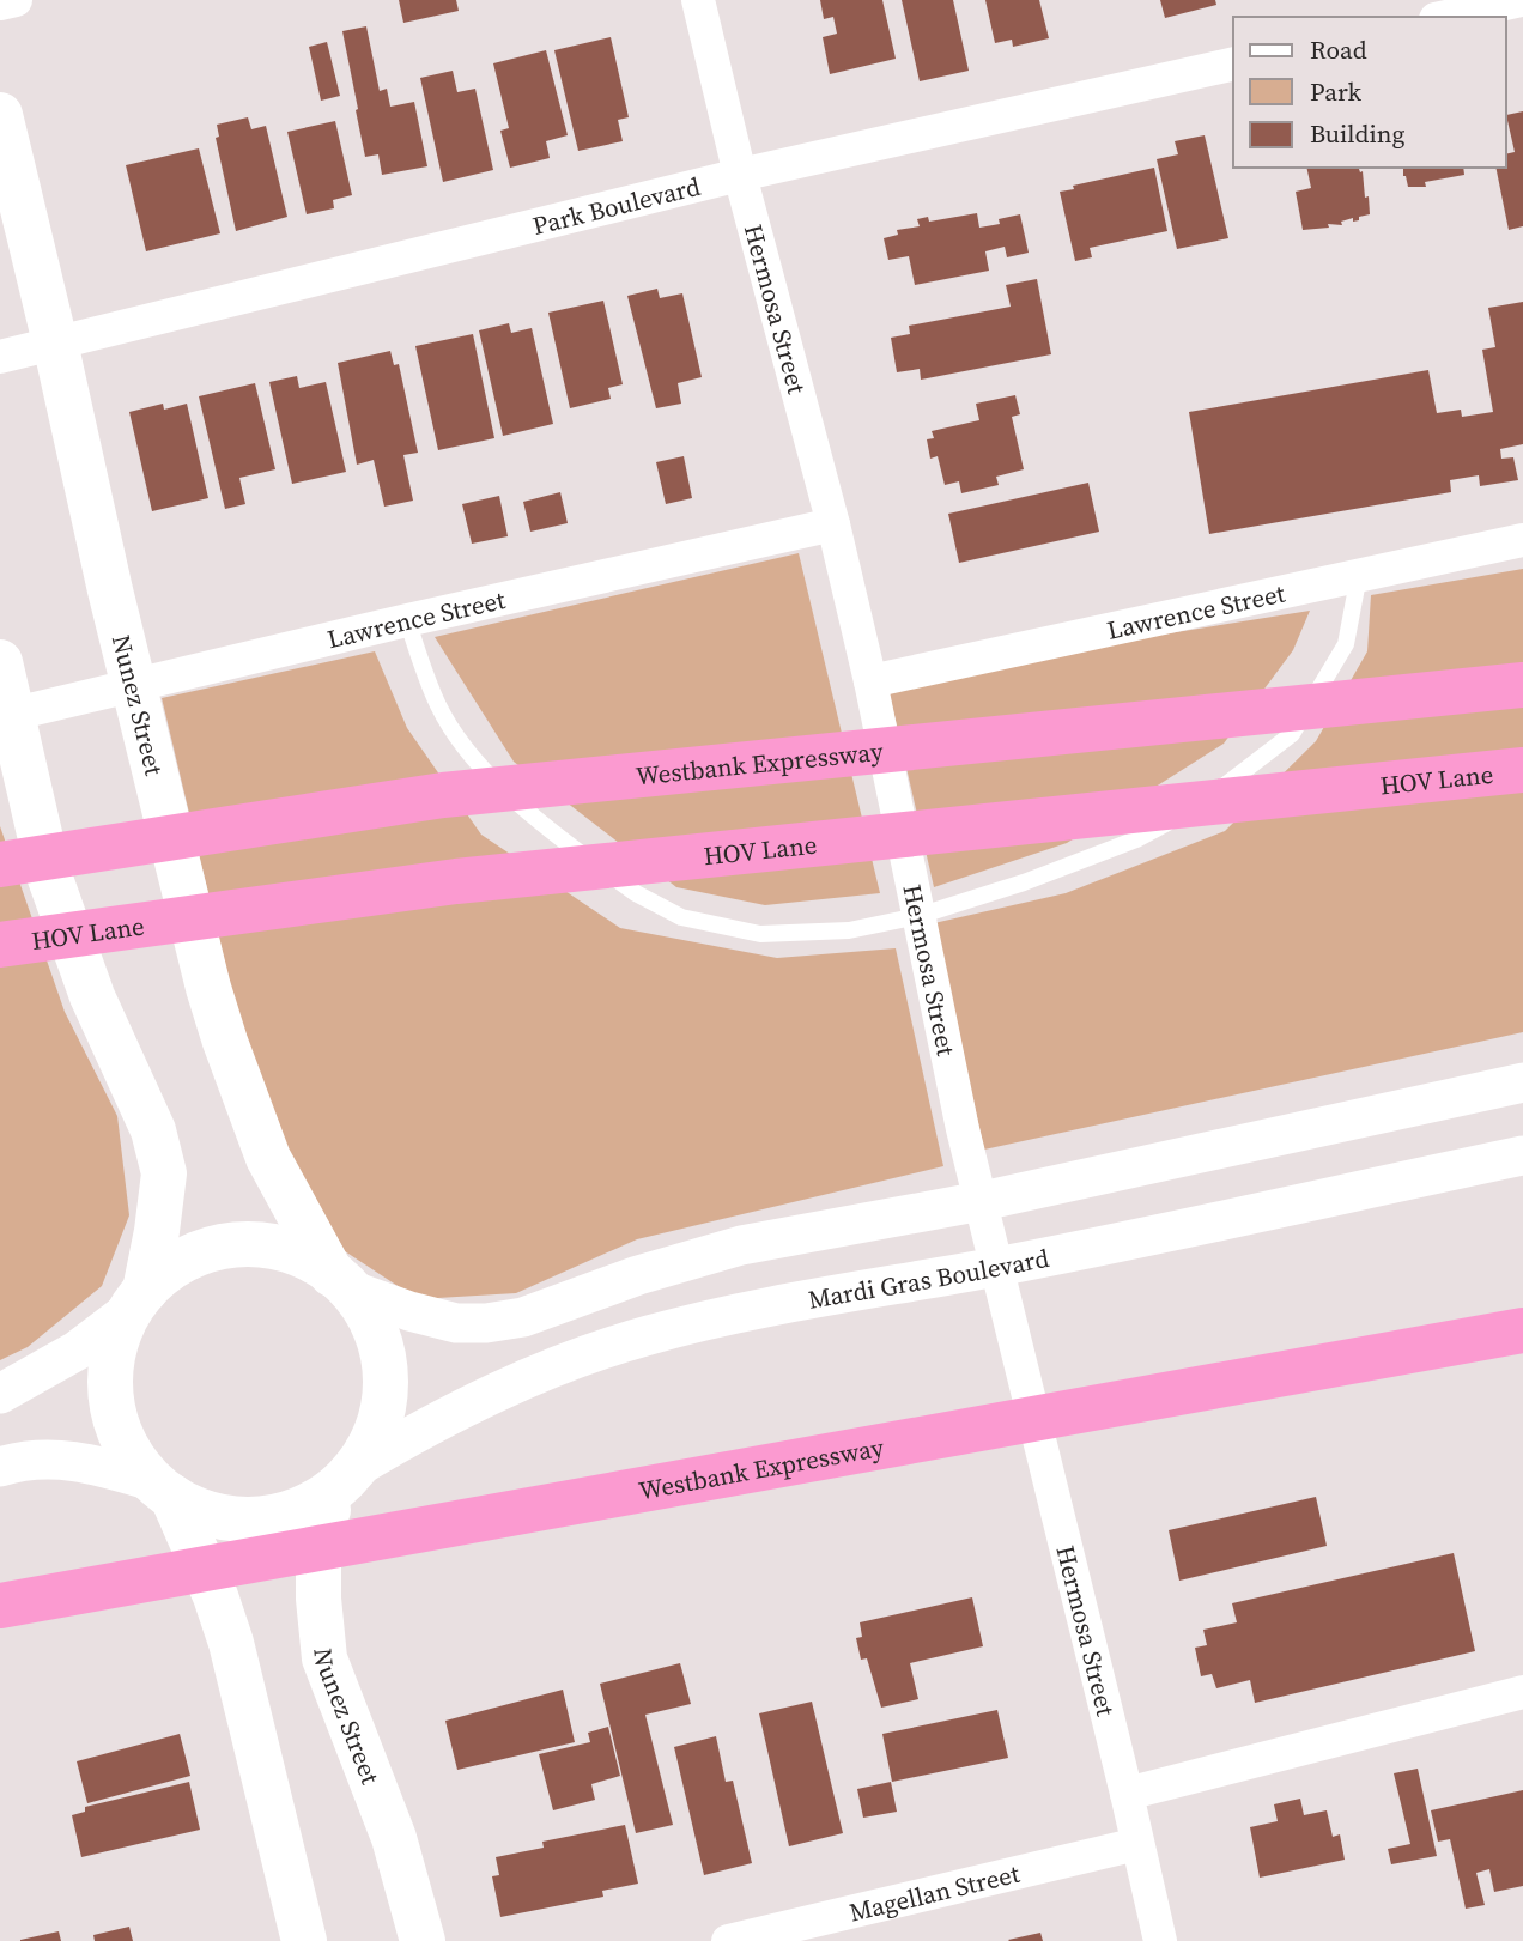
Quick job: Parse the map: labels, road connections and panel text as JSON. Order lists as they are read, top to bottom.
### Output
{
  "streets": {
    "highway": ["Westbank Expressway", "HOV Lane"],
    "main road": ["Nunez Street"],
    "street": [
      "Park Boulevard",
      "Hermosa Street",
      "Lawrence Street",
      "Mardi Gras Boulevard",
      "Magellan Street"
    ]
  },
  "crossings": [
    ["Park Boulevard", "Hermosa Street"],
    ["Park Boulevard", "Nunez Street"],
    ["Hermosa Street", "Lawrence Street"],
    ["Hermosa Street", "Mardi Gras Boulevard"],
    ["Hermosa Street", "Magellan Street"],
    ["Lawrence Street", "Nunez Street"],
    ["Nunez Street", "Mardi Gras Boulevard"]
  ],
  "legend": ["Road", "Park", "Building"]
}
